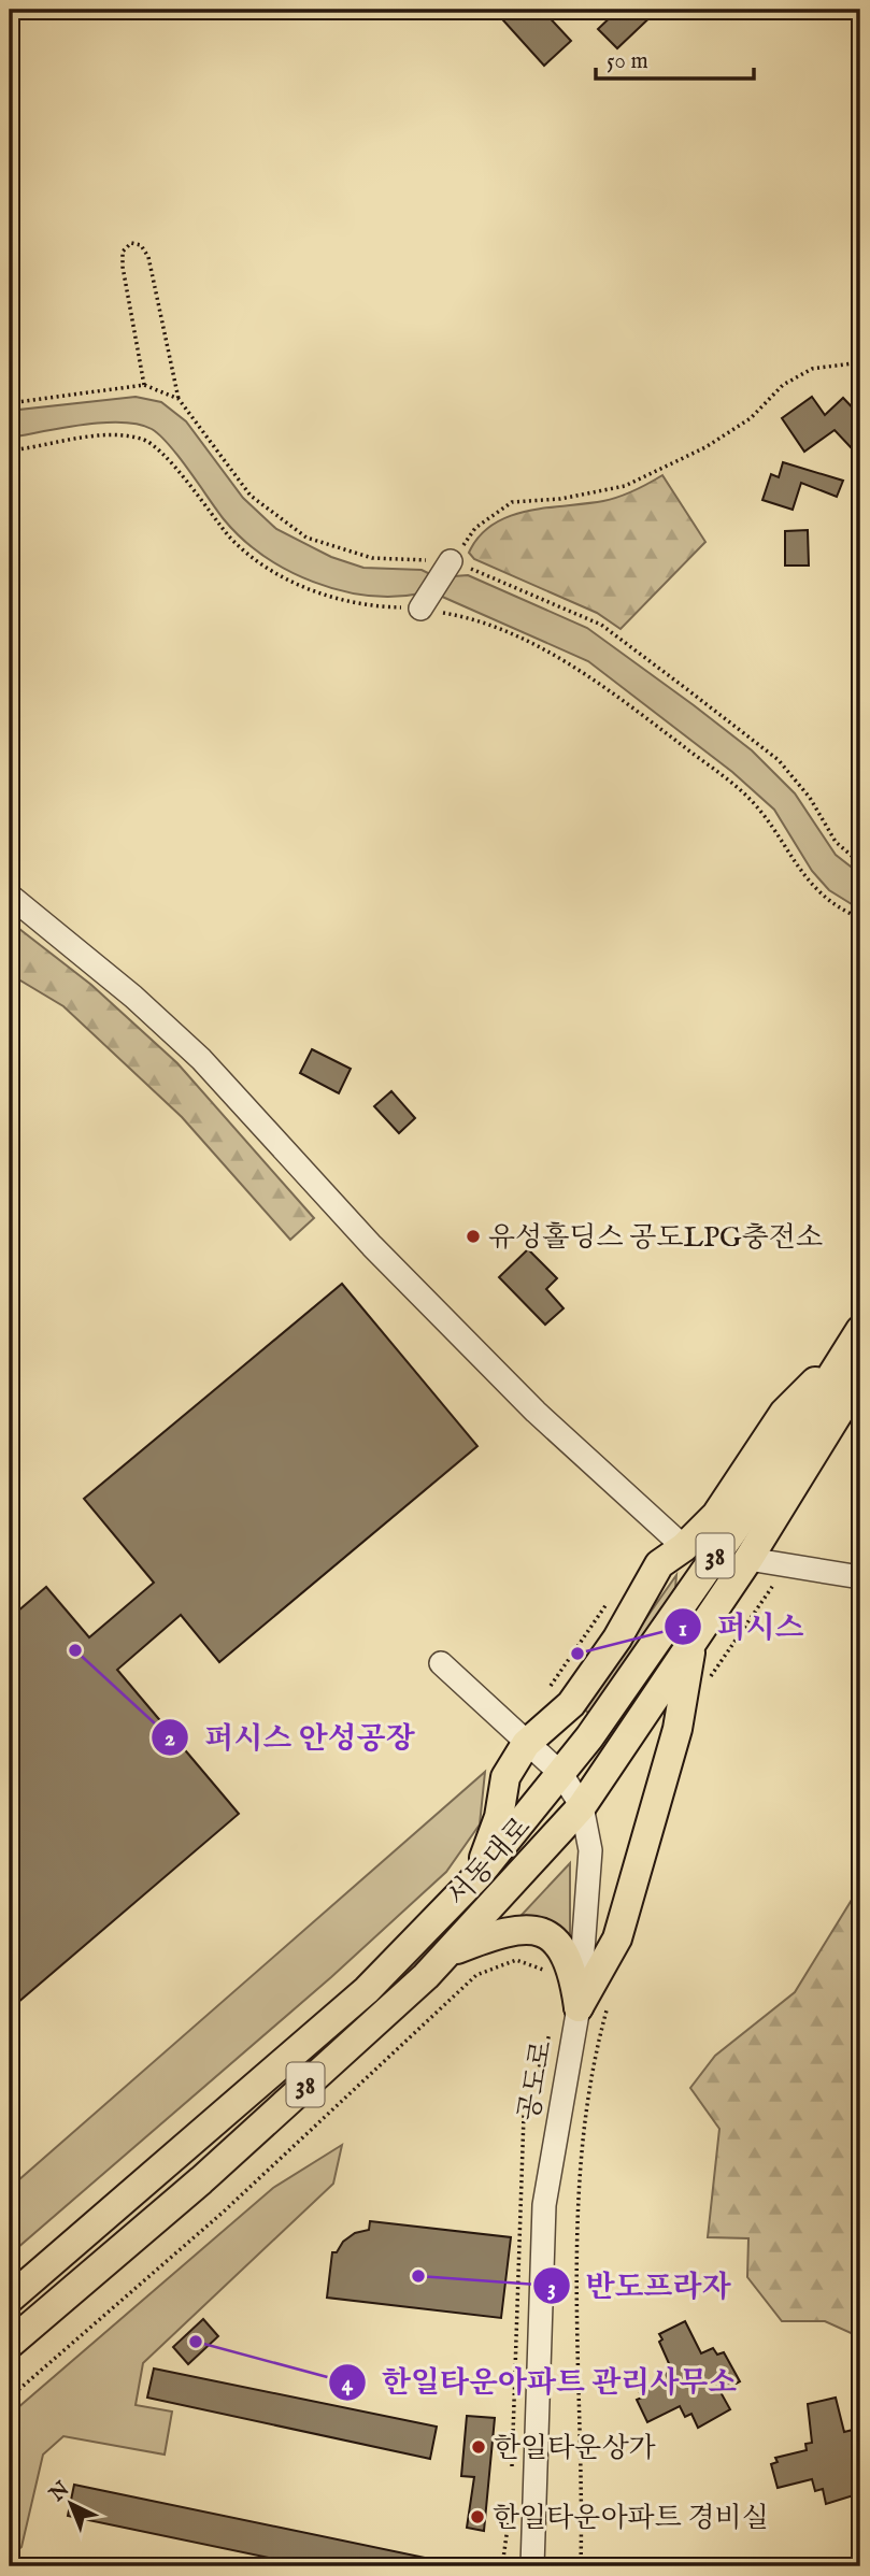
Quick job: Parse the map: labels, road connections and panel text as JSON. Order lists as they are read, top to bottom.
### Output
{
  "streets": {
    "main road": ["38", "서동대로"],
    "street": ["공도로"]
  },
  "crossings": [
    ["서동대로", "공도로"]
  ],
  "places": [
    "유성홀딩스 공도LPG충전소",
    "퍼시스 안성공장",
    "퍼시스",
    "반도프라자",
    "한일타운아파트 관리사무소",
    "한일타운상가",
    "한일타운아파트 경비실"
  ],
  "scale_bar": "50 m",
  "north": "top left"
}
